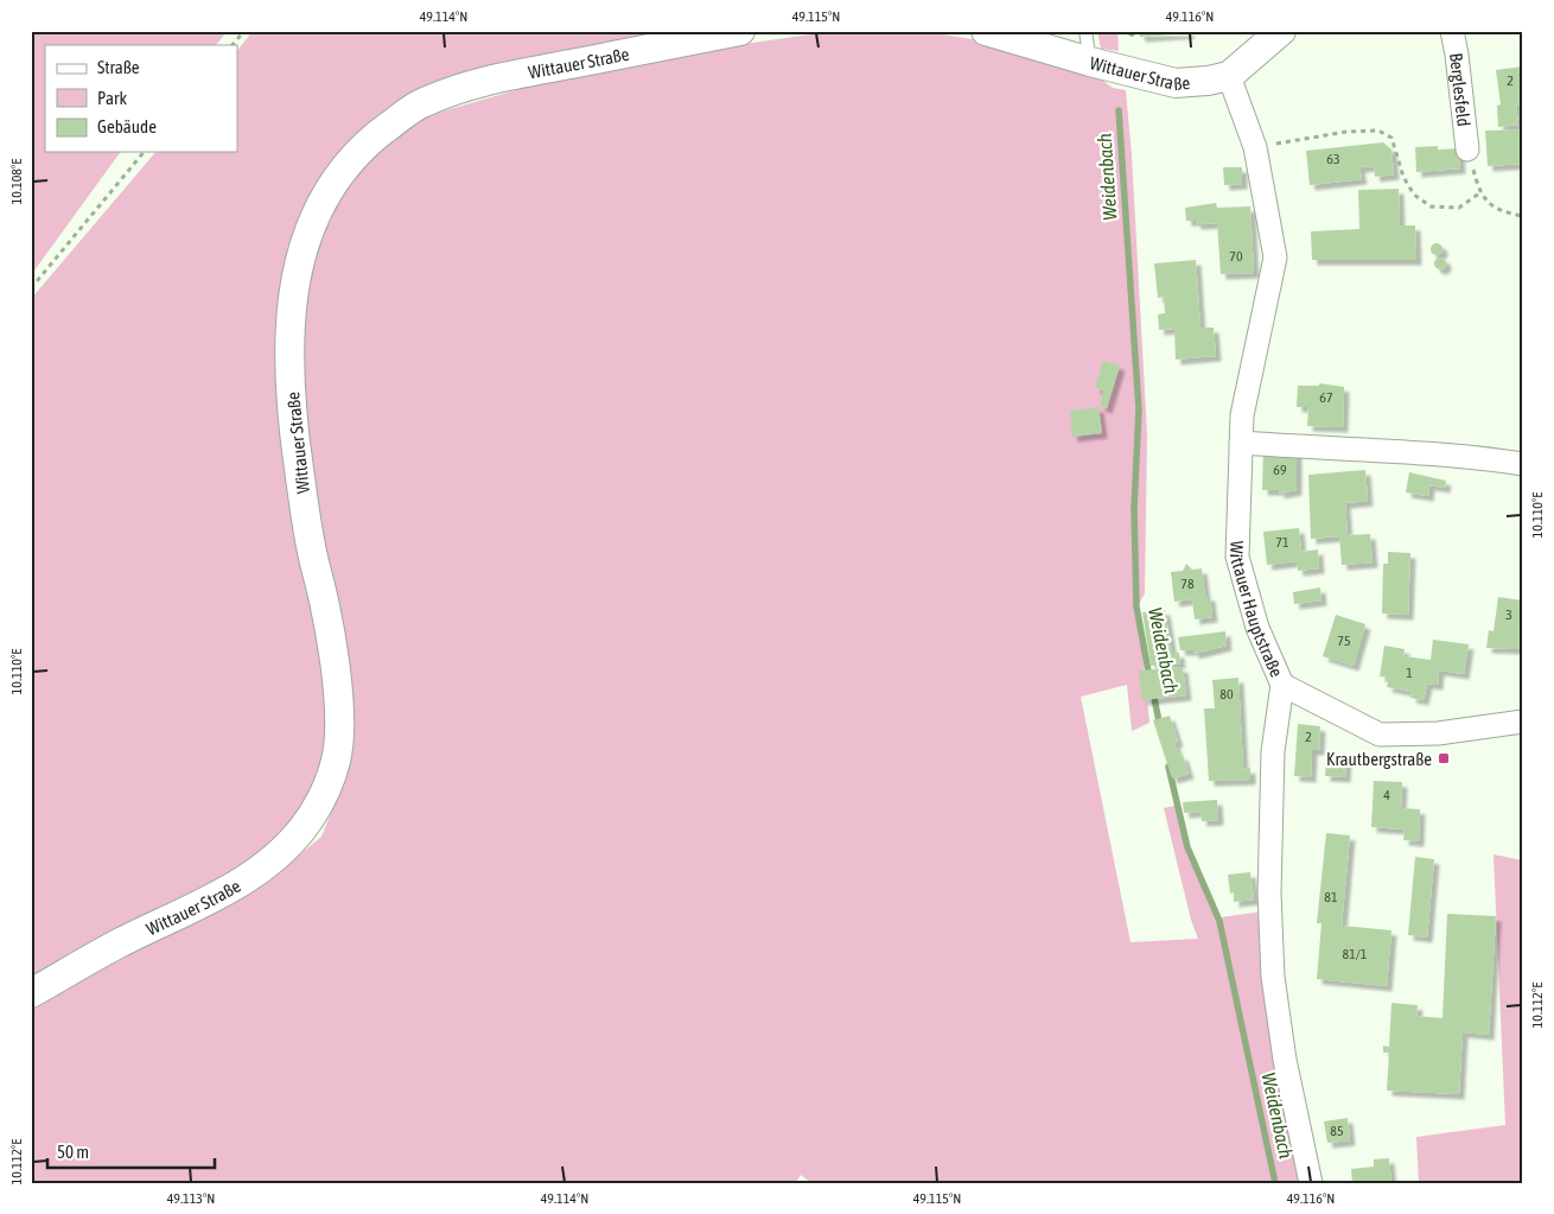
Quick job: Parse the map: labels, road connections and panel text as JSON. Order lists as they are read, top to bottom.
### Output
{
  "streets": {
    "street": ["Wittauer Straße", "Berglesfeld", "Wittauer Hauptstraße"]
  },
  "crossings": [
    ["Wittauer Straße", "Wittauer Hauptstraße"]
  ],
  "water": ["Weidenbach"],
  "places": {
    "transit": ["Krautbergstraße"]
  },
  "house_numbers": [
    "2",
    "63",
    "70",
    "67",
    "69",
    "71",
    "78",
    "3",
    "75",
    "1",
    "80",
    "2",
    "4",
    "81",
    "81/1",
    "85"
  ],
  "legend": ["Straße", "Park", "Gebäude"],
  "scale_bar": "50 m",
  "coordinates": [
    "49.114°N",
    "49.115°N",
    "49.116°N",
    "10.108°E",
    "10.110°E",
    "10.112°E",
    "49.113°N"
  ]
}
